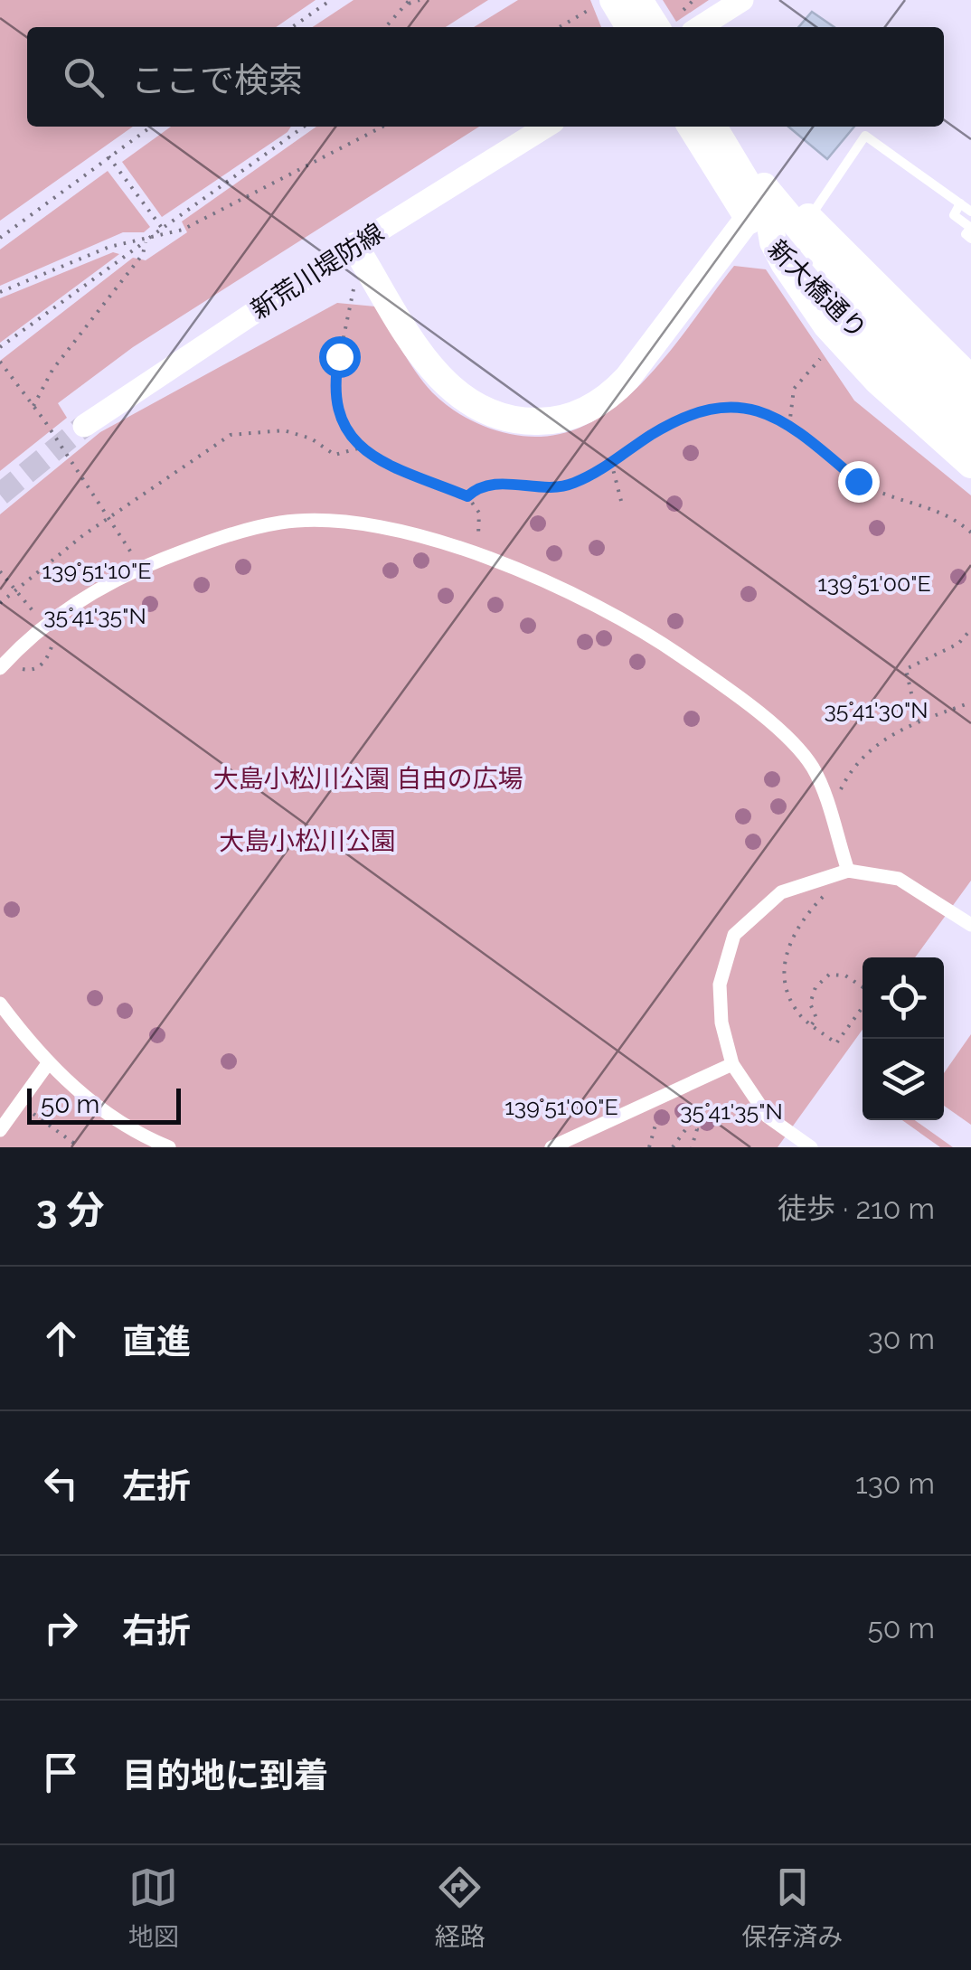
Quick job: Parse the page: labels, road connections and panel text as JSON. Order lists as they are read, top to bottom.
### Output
{
  "streets": {
    "main road": ["新大橋通り"],
    "street": ["新荒川堤防線"]
  },
  "parks": ["大島小松川公園 自由の広場", "大島小松川公園"],
  "scale_bar": "50 m",
  "page": {
    "search": "ここで検索",
    "scale": "50 m",
    "heading": ["3 分", "徒歩 · 210 m"],
    "list": [
      ["直進", "30 m"],
      ["左折", "130 m"],
      ["右折", "50 m"],
      "目的地に到着"
    ],
    "nav": ["地図", "経路", "保存済み"]
  },
  "coordinates": [
    "139°51'10\"E",
    "139°51'00\"E",
    "35°41'35\"N",
    "35°41'30\"N"
  ]
}
